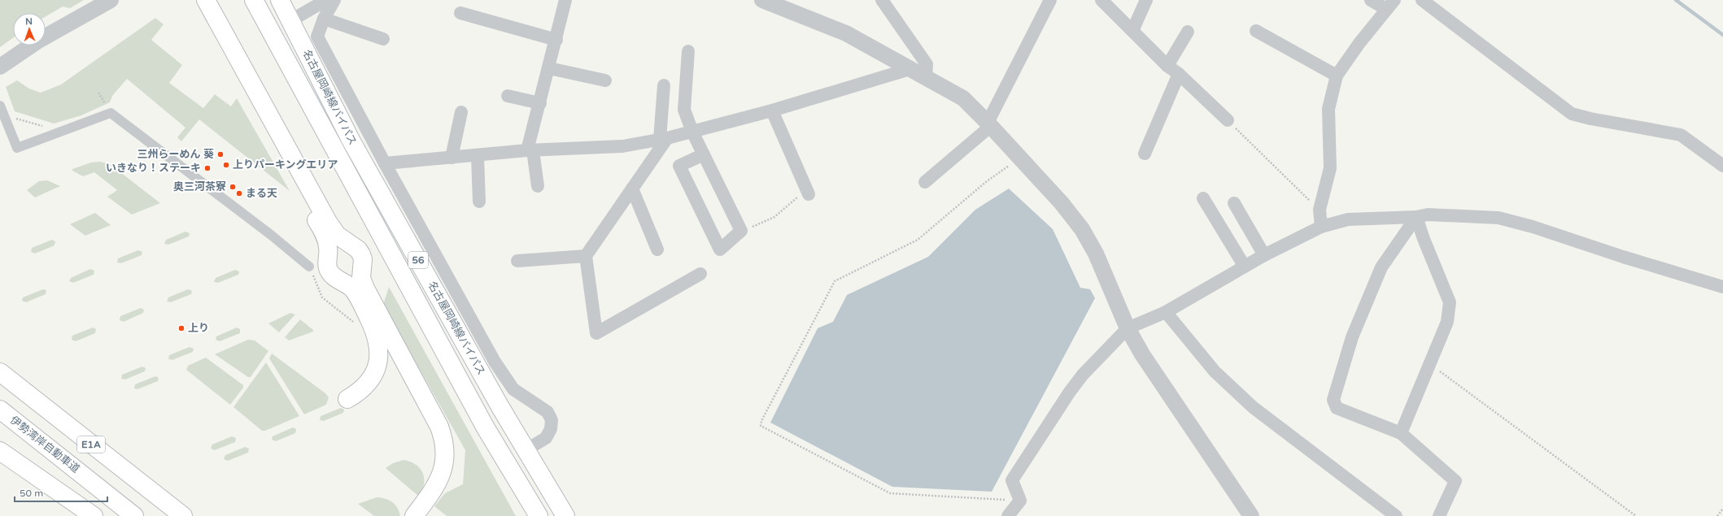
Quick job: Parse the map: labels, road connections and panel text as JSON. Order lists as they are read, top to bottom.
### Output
{
  "streets": {
    "main road": [
      "名古屋岡崎線バイパス",
      "56",
      "伊勢湾岸自動車道",
      "E1A"
    ]
  },
  "places": [
    "三州らーめん 葵",
    "上りパーキングエリア",
    "いきなり！ステーキ",
    "奥三河茶寮",
    "まる天",
    "上り"
  ],
  "scale_bar": "50 m",
  "north": "top"
}
